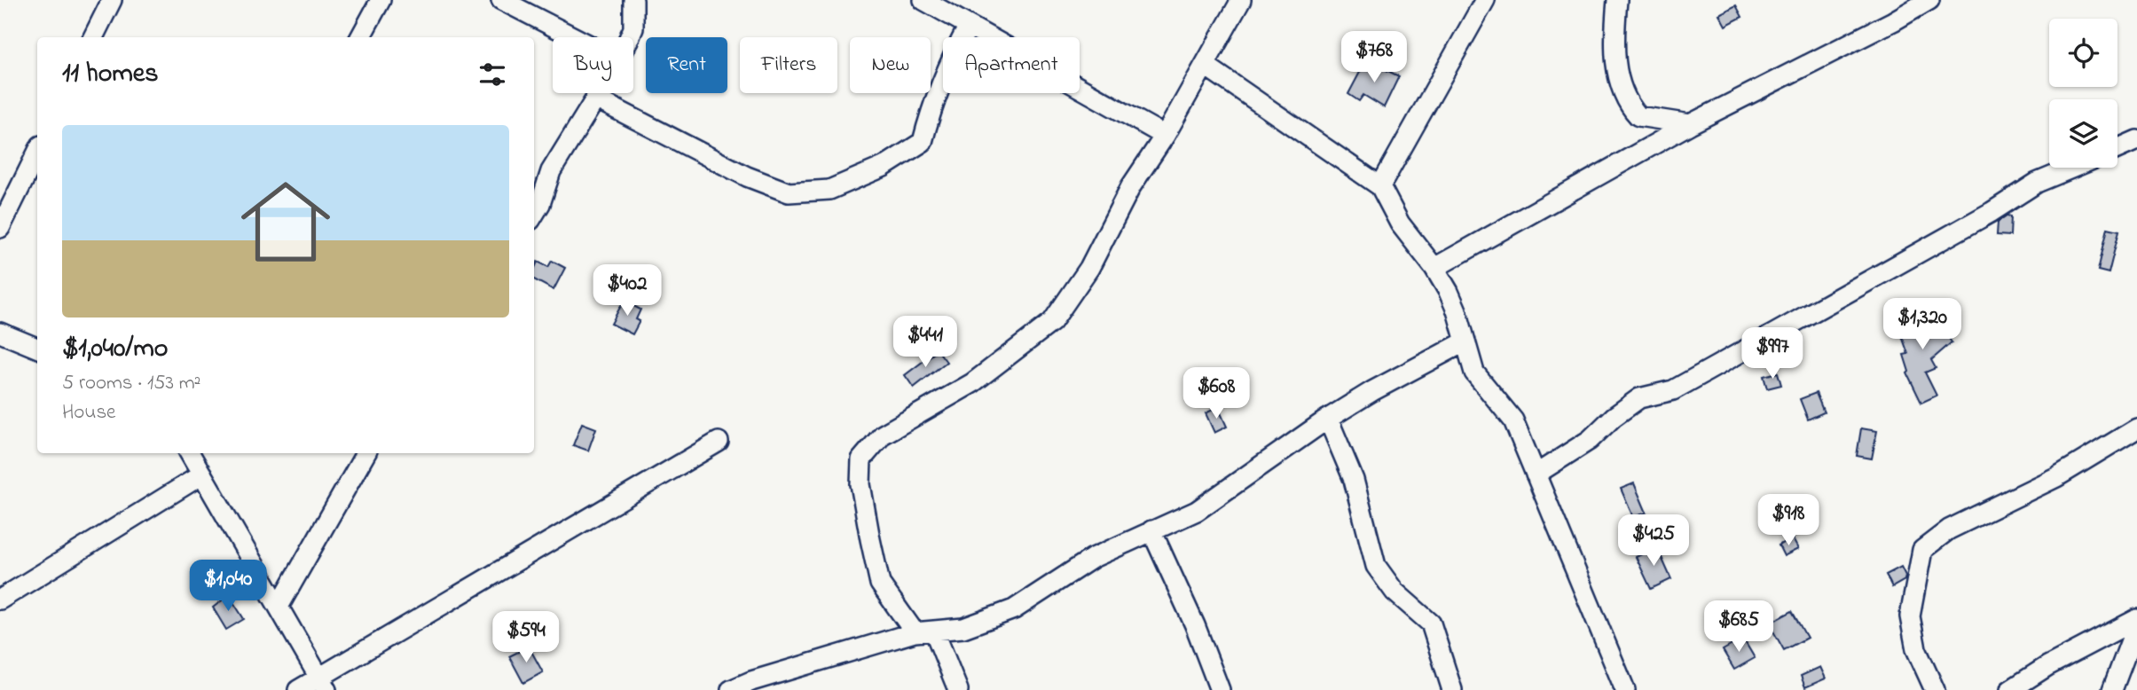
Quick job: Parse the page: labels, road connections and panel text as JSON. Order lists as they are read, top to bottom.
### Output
{
  "page": {
    "price": [
      "$768",
      "$402",
      "$1,320",
      "$441",
      "$997",
      "$608",
      "$918",
      "$425",
      "$1,040",
      "$685",
      "$594"
    ],
    "chip": [
      "Buy",
      "Rent",
      "Filters",
      "New",
      "Apartment"
    ],
    "heading": "11 homes",
    "list": [
      {
        "name": "$1,040/mo",
        "note": "5 rooms · 153 m² · House"
      }
    ]
  }
}
